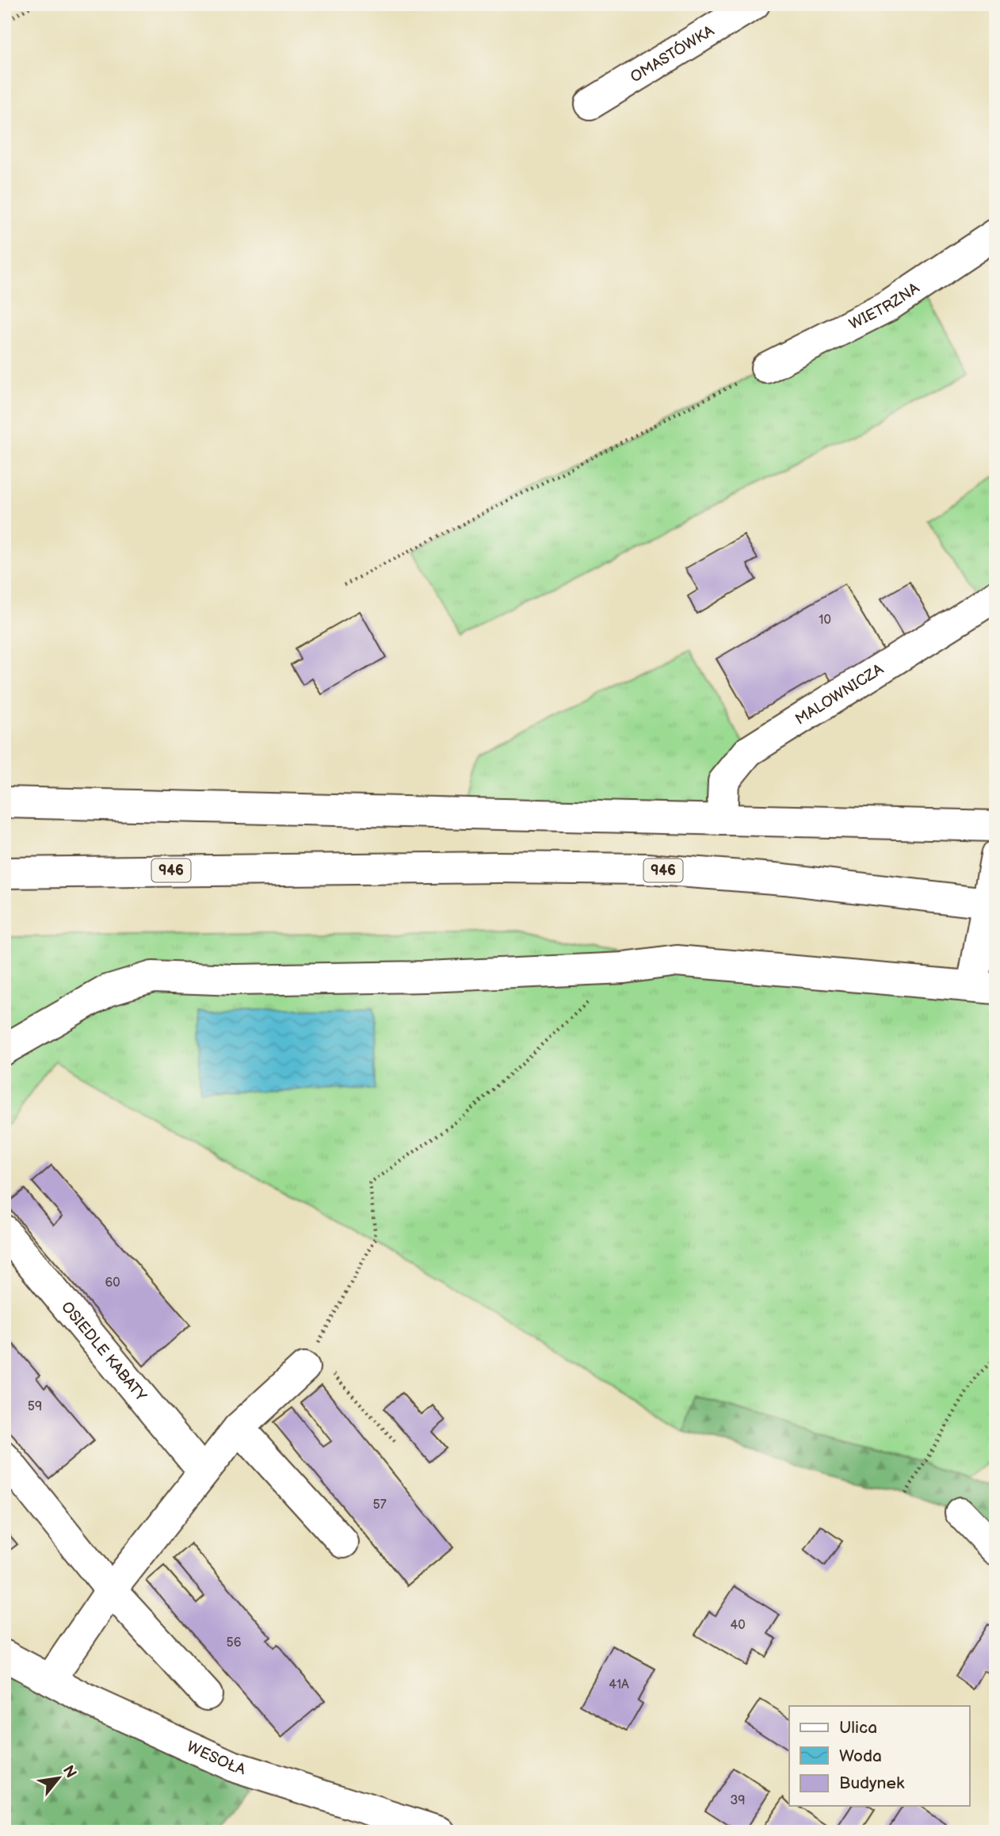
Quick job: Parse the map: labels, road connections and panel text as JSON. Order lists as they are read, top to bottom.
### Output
{
  "streets": {
    "main road": [
      "OMASTÓWKA",
      "WIETRZNA",
      "MALOWNICZA",
      "946",
      "OSIEDLE KABATY",
      "WESOŁA"
    ]
  },
  "house_numbers": [
    "10",
    "60",
    "59",
    "57",
    "40",
    "56",
    "41A",
    "39"
  ],
  "legend": ["Ulica", "Woda", "Budynek"],
  "north": "top right"
}
